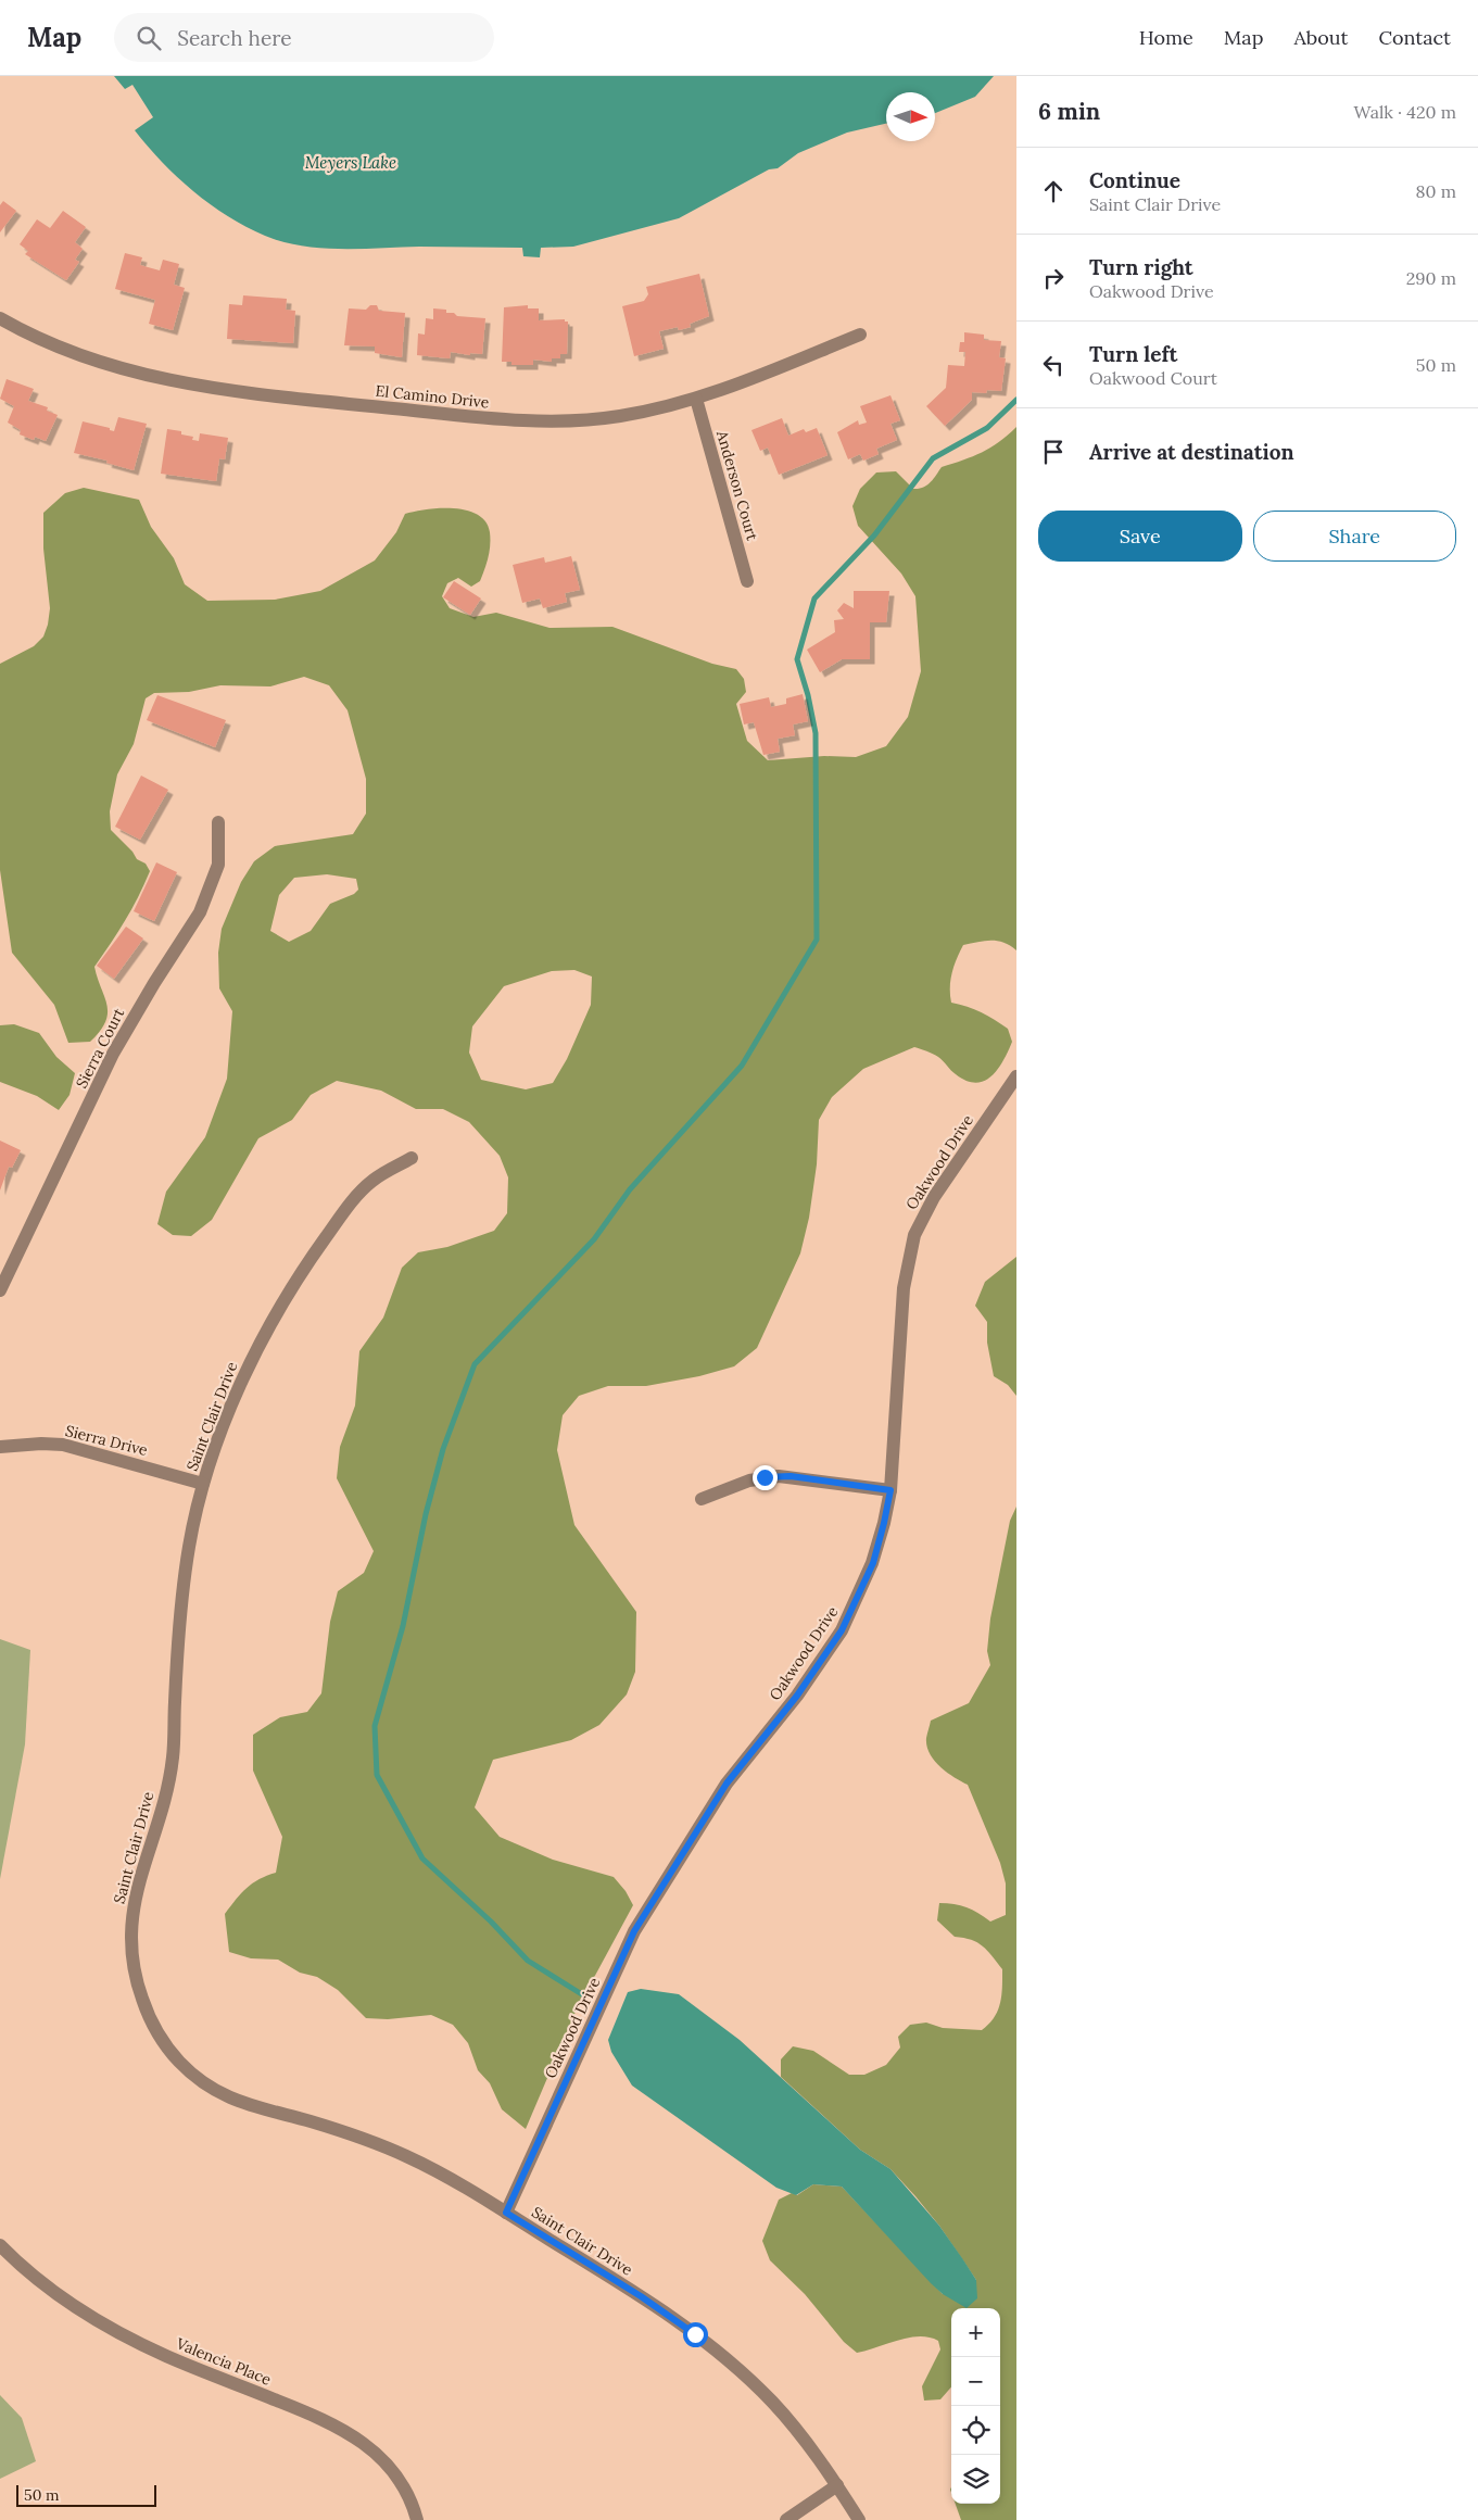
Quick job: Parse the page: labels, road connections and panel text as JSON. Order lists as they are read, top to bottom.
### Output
{
  "streets": {
    "street": [
      "El Camino Drive",
      "Anderson Court",
      "Sierra Court",
      "Oakwood Drive",
      "Saint Clair Drive",
      "Sierra Drive",
      "Valencia Place"
    ]
  },
  "crossings": [
    ["El Camino Drive", "Anderson Court"],
    ["Oakwood Drive", "Saint Clair Drive"],
    ["Saint Clair Drive", "Sierra Drive"]
  ],
  "water": ["Meyers Lake"],
  "scale_bar": "50 m",
  "north": "right",
  "page": {
    "header": "Map",
    "search": "Search here",
    "nav": [
      "Home",
      "Map",
      "About",
      "Contact"
    ],
    "heading": ["6 min", "Walk · 420 m"],
    "list": [
      ["Continue", "Saint Clair Drive", "80 m"],
      ["Turn right", "Oakwood Drive", "290 m"],
      ["Turn left", "Oakwood Court", "50 m"],
      "Arrive at destination"
    ],
    "buttons": ["Save", "Share"],
    "map_buttons": ["+", "−"],
    "scale": "50 m"
  }
}
